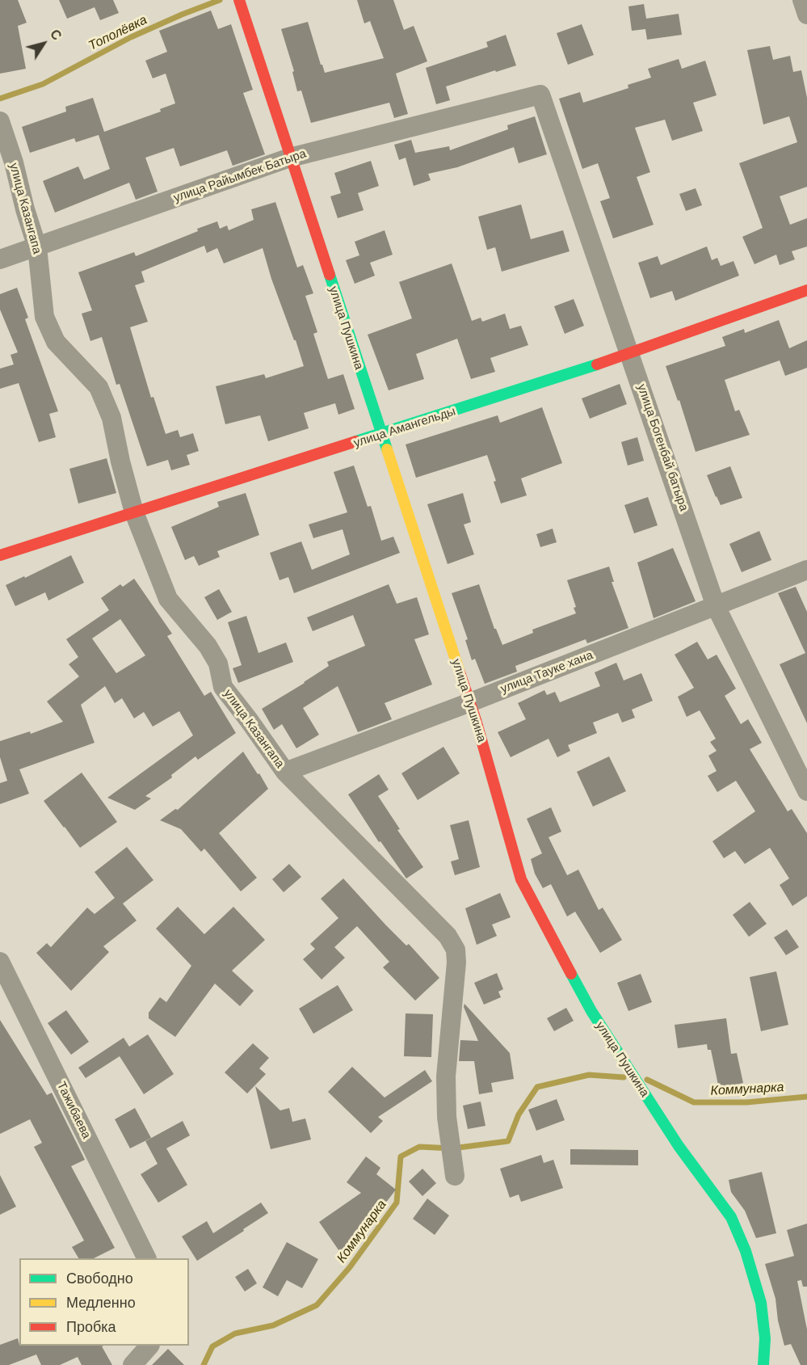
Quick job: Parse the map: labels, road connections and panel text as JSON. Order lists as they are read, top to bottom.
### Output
{
  "streets": {
    "street": [
      "улица Райымбек Батыра",
      "улица Казангапа",
      "улица Пушкина",
      "улица Амангельды",
      "улица Богенбай батыра",
      "улица Тауке хана",
      "Тажибаева"
    ]
  },
  "crossings": [
    ["улица Райымбек Батыра", "улица Казангапа"],
    ["улица Райымбек Батыра", "улица Пушкина"],
    ["улица Райымбек Батыра", "улица Богенбай батыра"],
    ["улица Казангапа", "улица Амангельды"],
    ["улица Казангапа", "улица Тауке хана"],
    ["улица Пушкина", "улица Амангельды"],
    ["улица Пушкина", "улица Тауке хана"],
    ["улица Амангельды", "улица Богенбай батыра"],
    ["улица Богенбай батыра", "улица Тауке хана"]
  ],
  "water": ["Тополёвка", "Коммунарка"],
  "legend": ["Свободно", "Медленно", "Пробка"],
  "north": "top right"
}
